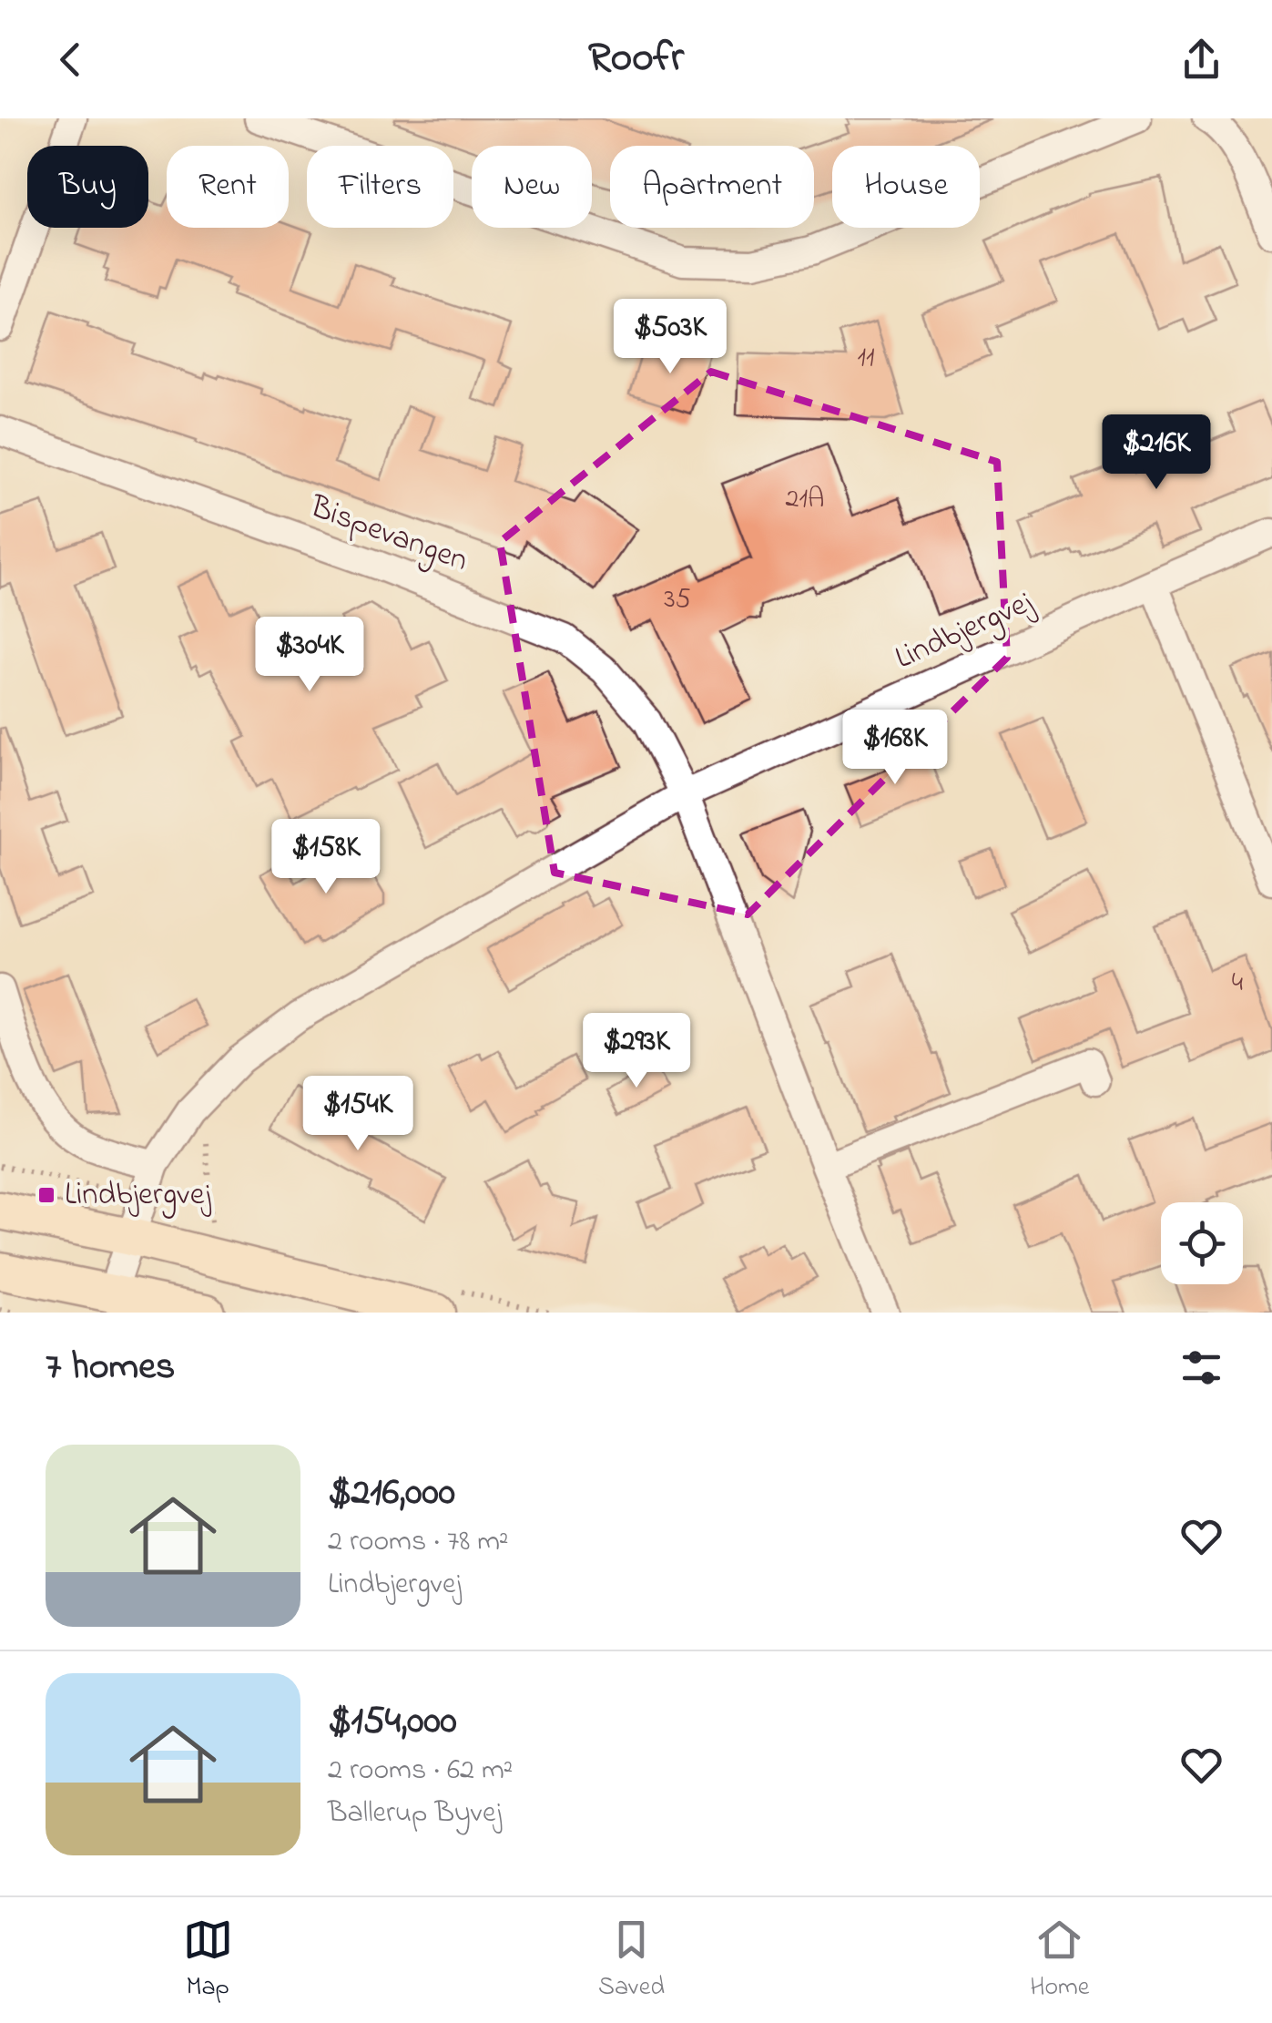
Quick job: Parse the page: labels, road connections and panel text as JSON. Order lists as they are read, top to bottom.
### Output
{
  "streets": {
    "street": ["Bispevangen", "Lindbjergvej"]
  },
  "crossings": [
    ["Bispevangen", "Lindbjergvej"]
  ],
  "places": {
    "transit": ["Lindbjergvej"]
  },
  "house_numbers": [
    "11",
    "21A",
    "35",
    "4"
  ],
  "page": {
    "header": "Roofr",
    "chip": [
      "Buy",
      "Rent",
      "Filters",
      "New",
      "Apartment",
      "House"
    ],
    "price": [
      "$503K",
      "$216K",
      "$304K",
      "$168K",
      "$158K",
      "$293K",
      "$154K"
    ],
    "heading": "7 homes",
    "list": [
      {
        "name": "$216,000",
        "note": "2 rooms · 78 m² · Lindbjergvej"
      },
      {
        "name": "$154,000",
        "note": "2 rooms · 62 m² · Ballerup Byvej"
      }
    ],
    "tabs": ["Map", "Saved", "Home"]
  }
}
